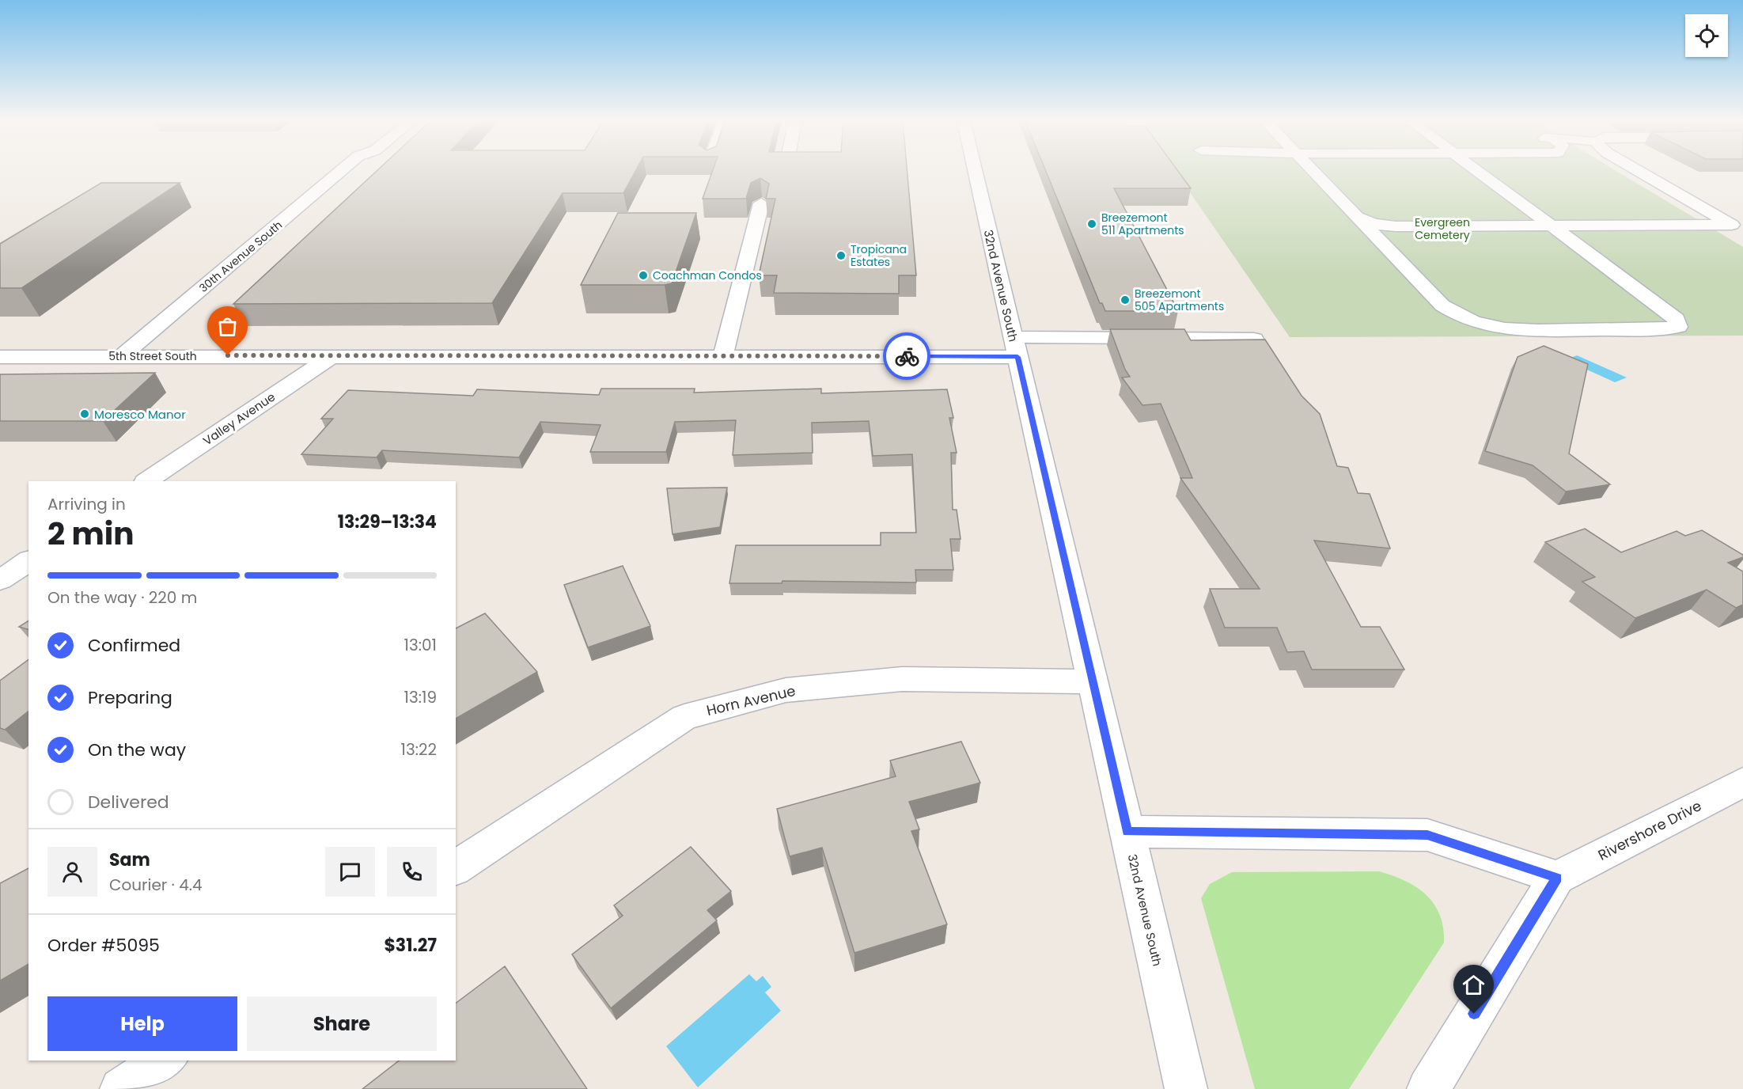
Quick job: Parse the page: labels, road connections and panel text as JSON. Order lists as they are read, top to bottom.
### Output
{
  "streets": {
    "street": [
      "30th Avenue South",
      "32nd Avenue South",
      "5th Street South",
      "Valley Avenue",
      "Horn Avenue",
      "Rivershore Drive"
    ]
  },
  "crossings": [
    ["30th Avenue South", "5th Street South"],
    ["32nd Avenue South", "5th Street South"],
    ["32nd Avenue South", "Horn Avenue"],
    ["5th Street South", "Valley Avenue"]
  ],
  "parks": ["Evergreen Cemetery"],
  "places": [
    "Breezemont 511 Apartments",
    "Tropicana Estates",
    "Coachman Condos",
    "Breezemont 505 Apartments",
    "Moresco Manor"
  ],
  "page": {
    "heading": ["2 min", "Arriving in", "13:29–13:34"],
    "panel": [
      "Sam",
      "Courier · 4.4",
      "Order #5095",
      "$31.27"
    ],
    "bar": "On the way · 220 m",
    "list": [
      ["Confirmed", "13:01"],
      ["Preparing", "13:19"],
      ["On the way", "13:22"],
      "Delivered"
    ],
    "buttons": ["Help", "Share"]
  }
}
